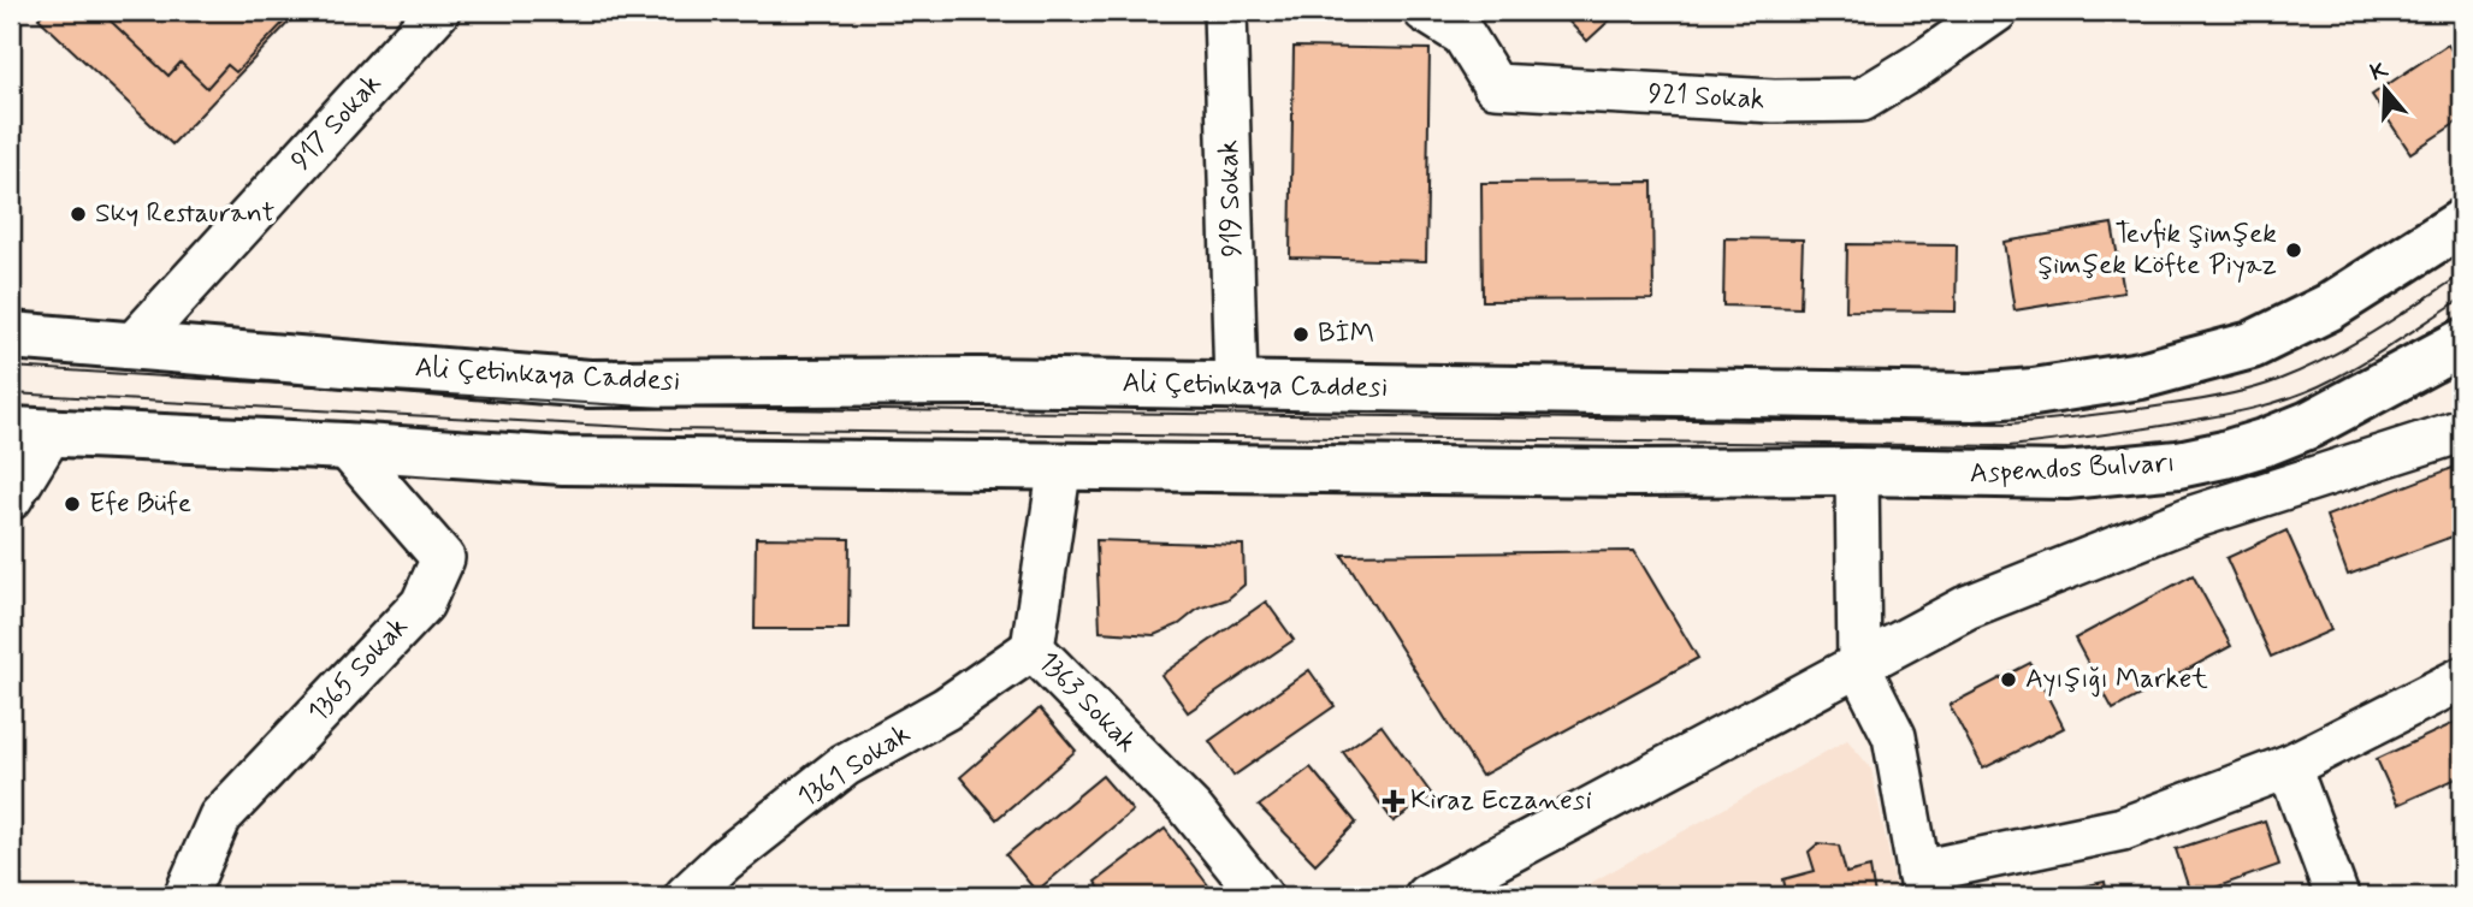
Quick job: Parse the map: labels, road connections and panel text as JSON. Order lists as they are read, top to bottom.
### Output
{
  "streets": {
    "main road": ["Ali Çetinkaya Caddesi", "Aspendos Bulvarı"],
    "street": [
      "921 Sokak",
      "917 Sokak",
      "919 Sokak",
      "1365 Sokak",
      "1363 Sokak",
      "1361 Sokak"
    ]
  },
  "crossings": [
    ["917 Sokak", "Ali Çetinkaya Caddesi"],
    ["919 Sokak", "Ali Çetinkaya Caddesi"],
    ["Aspendos Bulvarı", "1365 Sokak"],
    ["Aspendos Bulvarı", "1363 Sokak"],
    ["1363 Sokak", "1361 Sokak"]
  ],
  "places": {
    "other": [
      "Sky Restaurant",
      "Tevfik Şimşek Şimşek Köfte Piyaz",
      "BİM",
      "Efe Büfe",
      "Ayışığı Market"
    ],
    "health": ["Kiraz Eczanesi"]
  },
  "north": "top"
}
